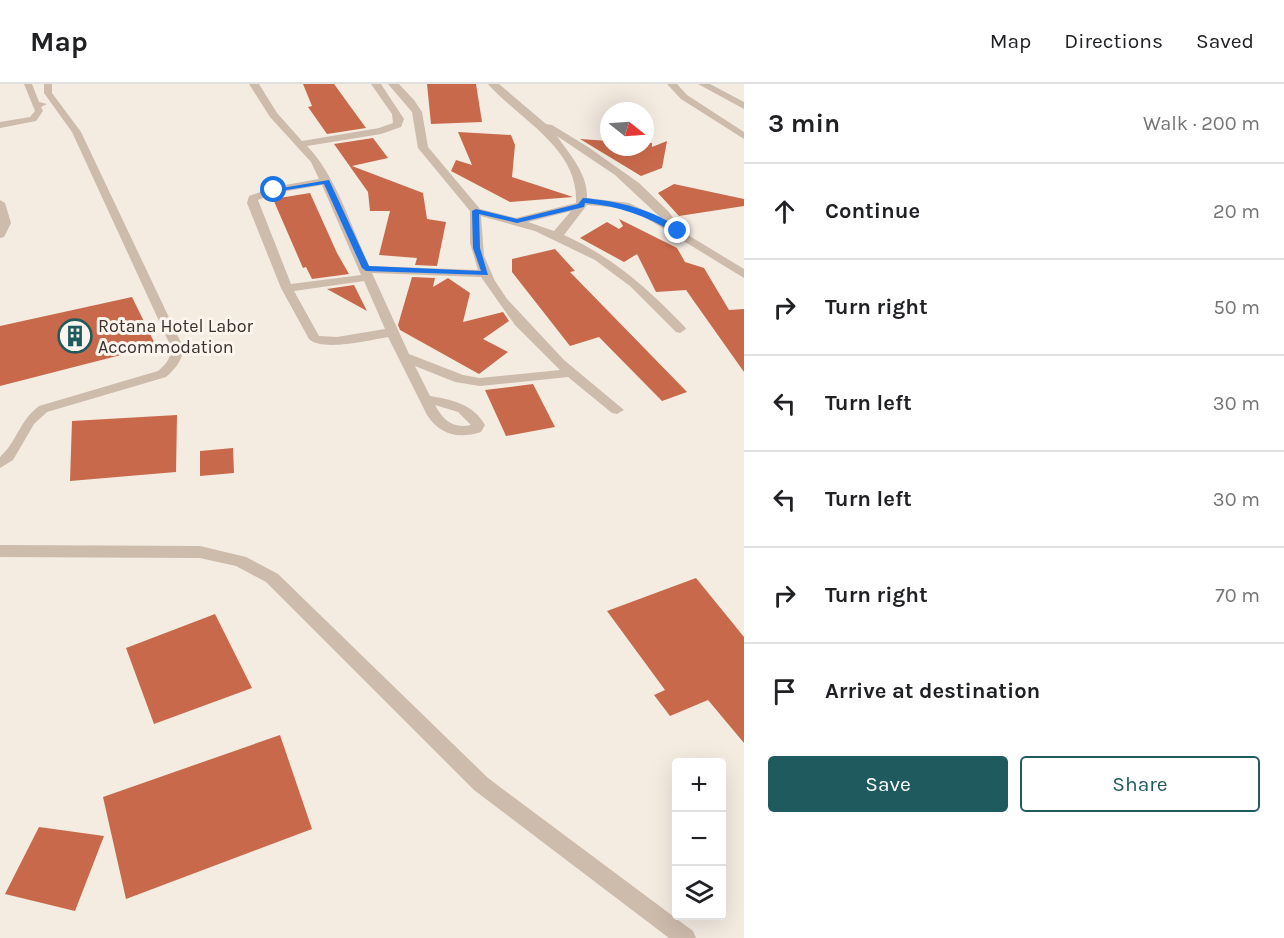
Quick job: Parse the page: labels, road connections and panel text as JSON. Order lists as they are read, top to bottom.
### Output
{
  "places": {
    "building": ["Rotana Hotel Labor Accommodation"]
  },
  "north": "right",
  "page": {
    "header": "Map",
    "nav": ["Map", "Directions", "Saved"],
    "heading": ["3 min", "Walk · 200 m"],
    "list": [
      ["Continue", "20 m"],
      ["Turn right", "50 m"],
      ["Turn left", "30 m"],
      ["Turn left", "30 m"],
      ["Turn right", "70 m"],
      "Arrive at destination"
    ],
    "buttons": ["Save", "Share"],
    "map_buttons": ["+", "−"]
  }
}
